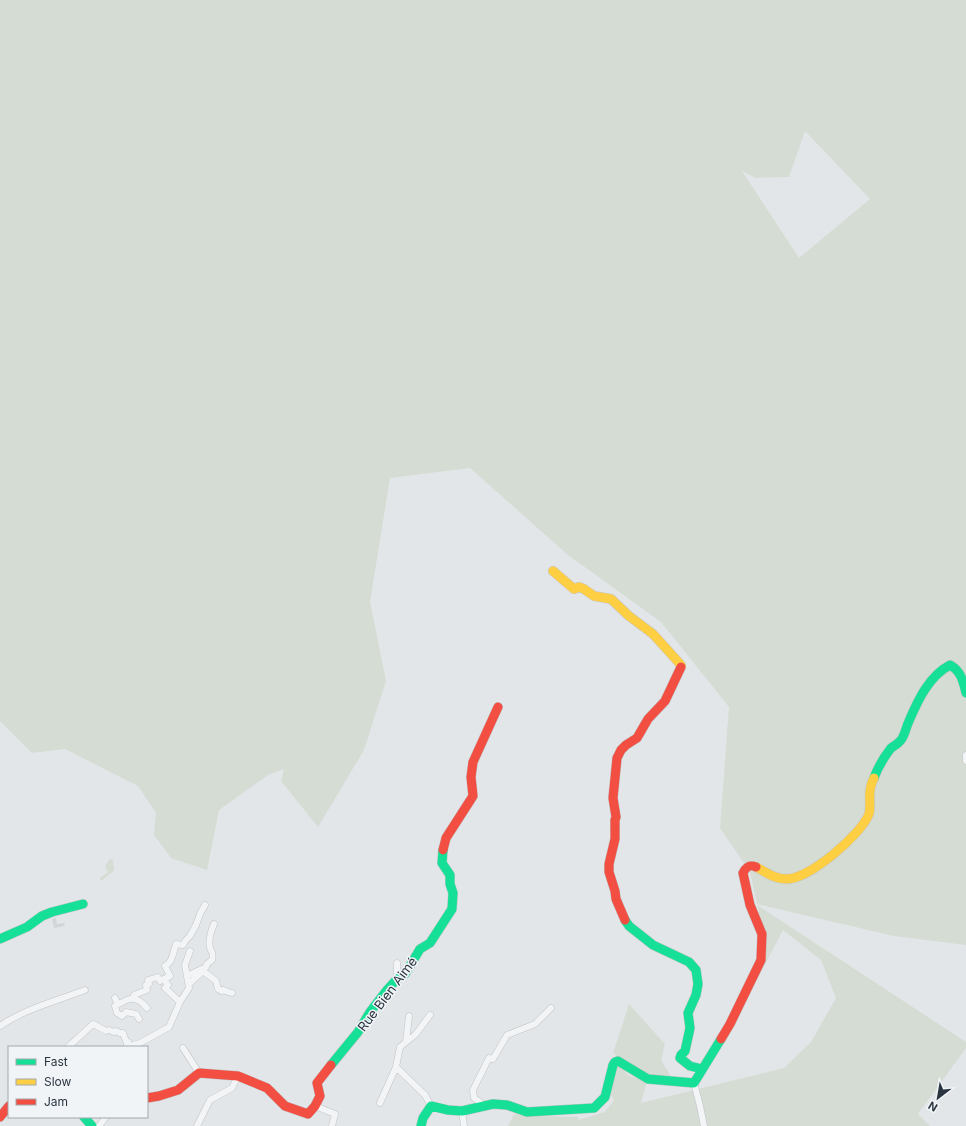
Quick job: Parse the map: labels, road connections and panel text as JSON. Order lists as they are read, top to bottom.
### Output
{
  "streets": {
    "street": ["Rue Bien Aimé"]
  },
  "legend": ["Fast", "Slow", "Jam"],
  "north": "bottom left"
}
